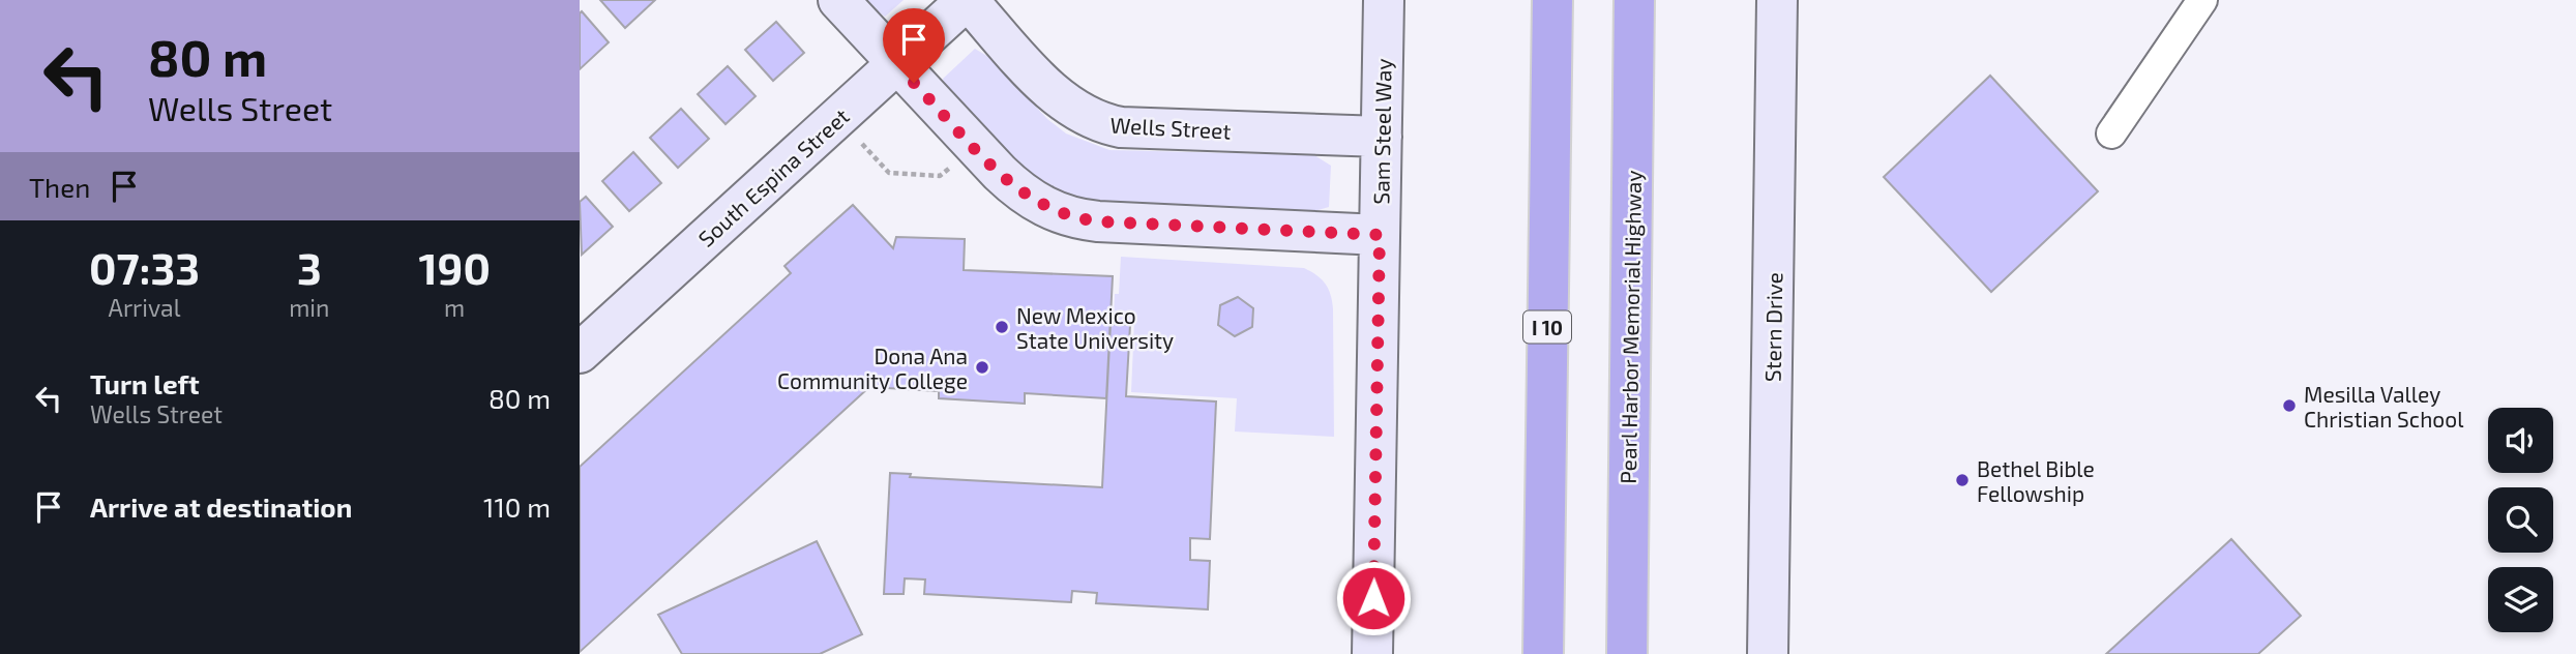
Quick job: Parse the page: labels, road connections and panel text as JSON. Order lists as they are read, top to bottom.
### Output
{
  "streets": {
    "highway": ["I 10", "Pearl Harbor Memorial Highway"],
    "street": [
      "Wells Street",
      "Sam Steel Way",
      "South Espina Street",
      "Stern Drive"
    ]
  },
  "crossings": [
    ["Wells Street", "Sam Steel Way"],
    ["Wells Street", "South Espina Street"]
  ],
  "places": [
    "New Mexico State University",
    "Dona Ana Community College",
    "Mesilla Valley Christian School",
    "Bethel Bible Fellowship"
  ],
  "page": {
    "turn": ["80 m", "Wells Street"],
    "then": "Then",
    "eta": [
      "07:33",
      "Arrival",
      "3",
      "min",
      "190",
      "m"
    ],
    "list": [
      {
        "name": "Turn left",
        "note": "Wells Street",
        "value": "80 m"
      },
      {
        "name": "Arrive at destination",
        "value": "110 m"
      }
    ]
  }
}
